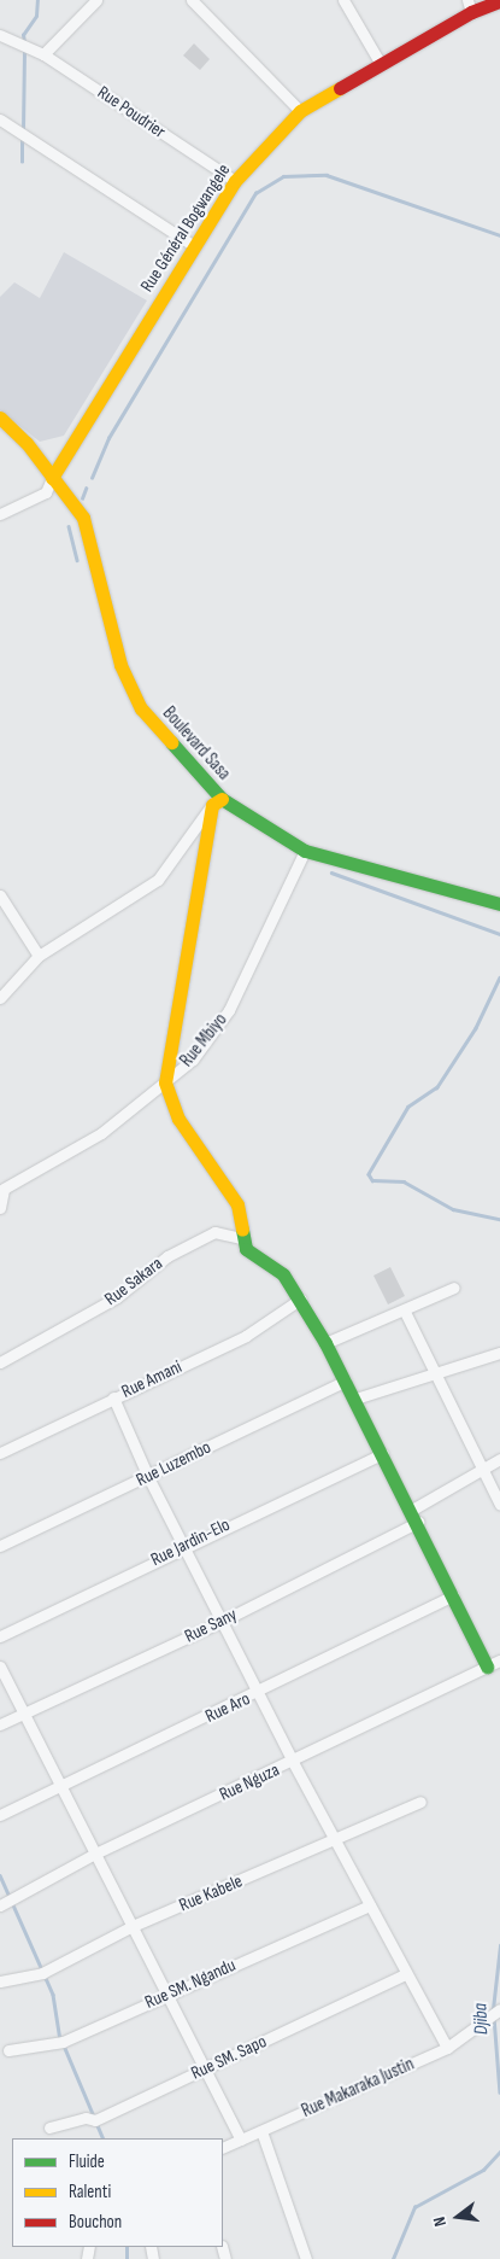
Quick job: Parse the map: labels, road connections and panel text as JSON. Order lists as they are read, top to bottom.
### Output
{
  "streets": {
    "street": [
      "Rue Poudrier",
      "Rue Général Bogwangele",
      "Boulevard Sasa",
      "Rue Mbiyo",
      "Rue Sakara",
      "Rue Amani",
      "Rue Luzembo",
      "Rue Jardin-Elo",
      "Rue Sany",
      "Rue Aro",
      "Rue Nguza",
      "Rue Kabele",
      "Rue SM. Ngandu",
      "Rue SM. Sapo",
      "Rue Makaraka Justin"
    ]
  },
  "crossings": [
    ["Rue Poudrier", "Rue Général Bogwangele"],
    ["Rue Général Bogwangele", "Boulevard Sasa"],
    ["Boulevard Sasa", "Rue Mbiyo"]
  ],
  "water": ["Djiba"],
  "legend": ["Fluide", "Ralenti", "Bouchon"],
  "north": "left"
}
